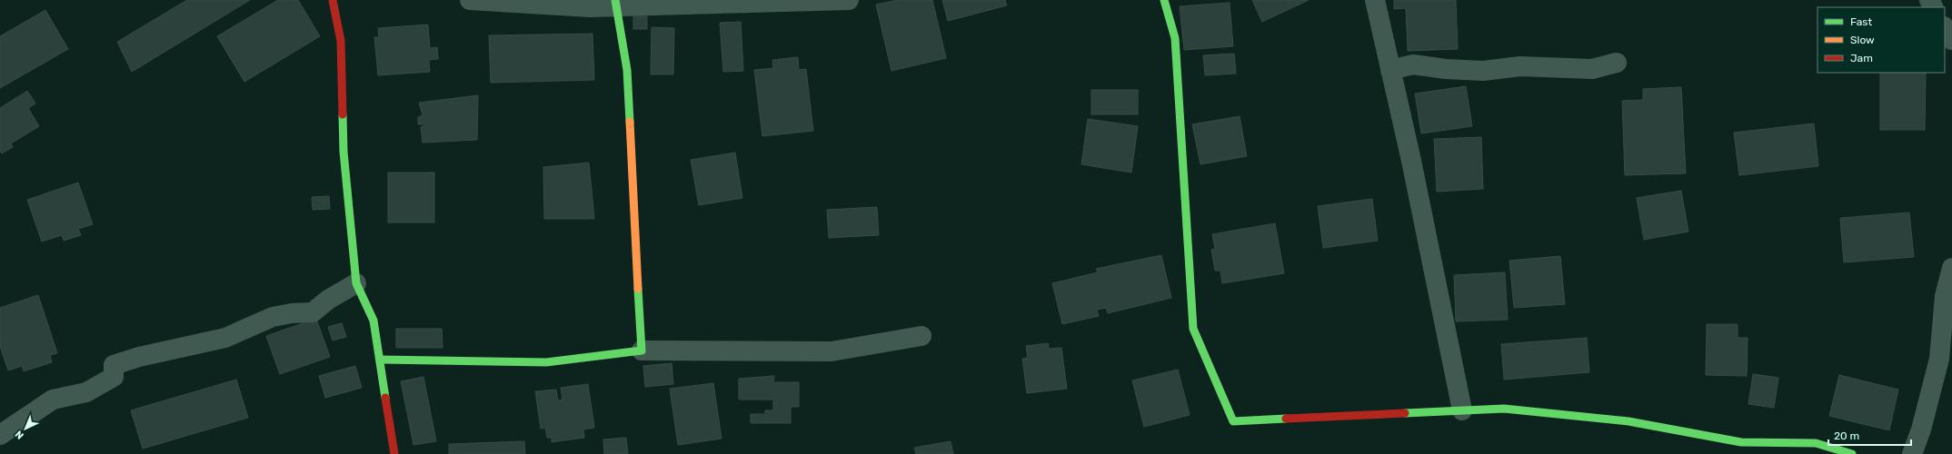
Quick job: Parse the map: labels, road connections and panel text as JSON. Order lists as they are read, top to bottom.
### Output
{
  "legend": ["Fast", "Slow", "Jam"],
  "scale_bar": "20 m",
  "north": "bottom left"
}
